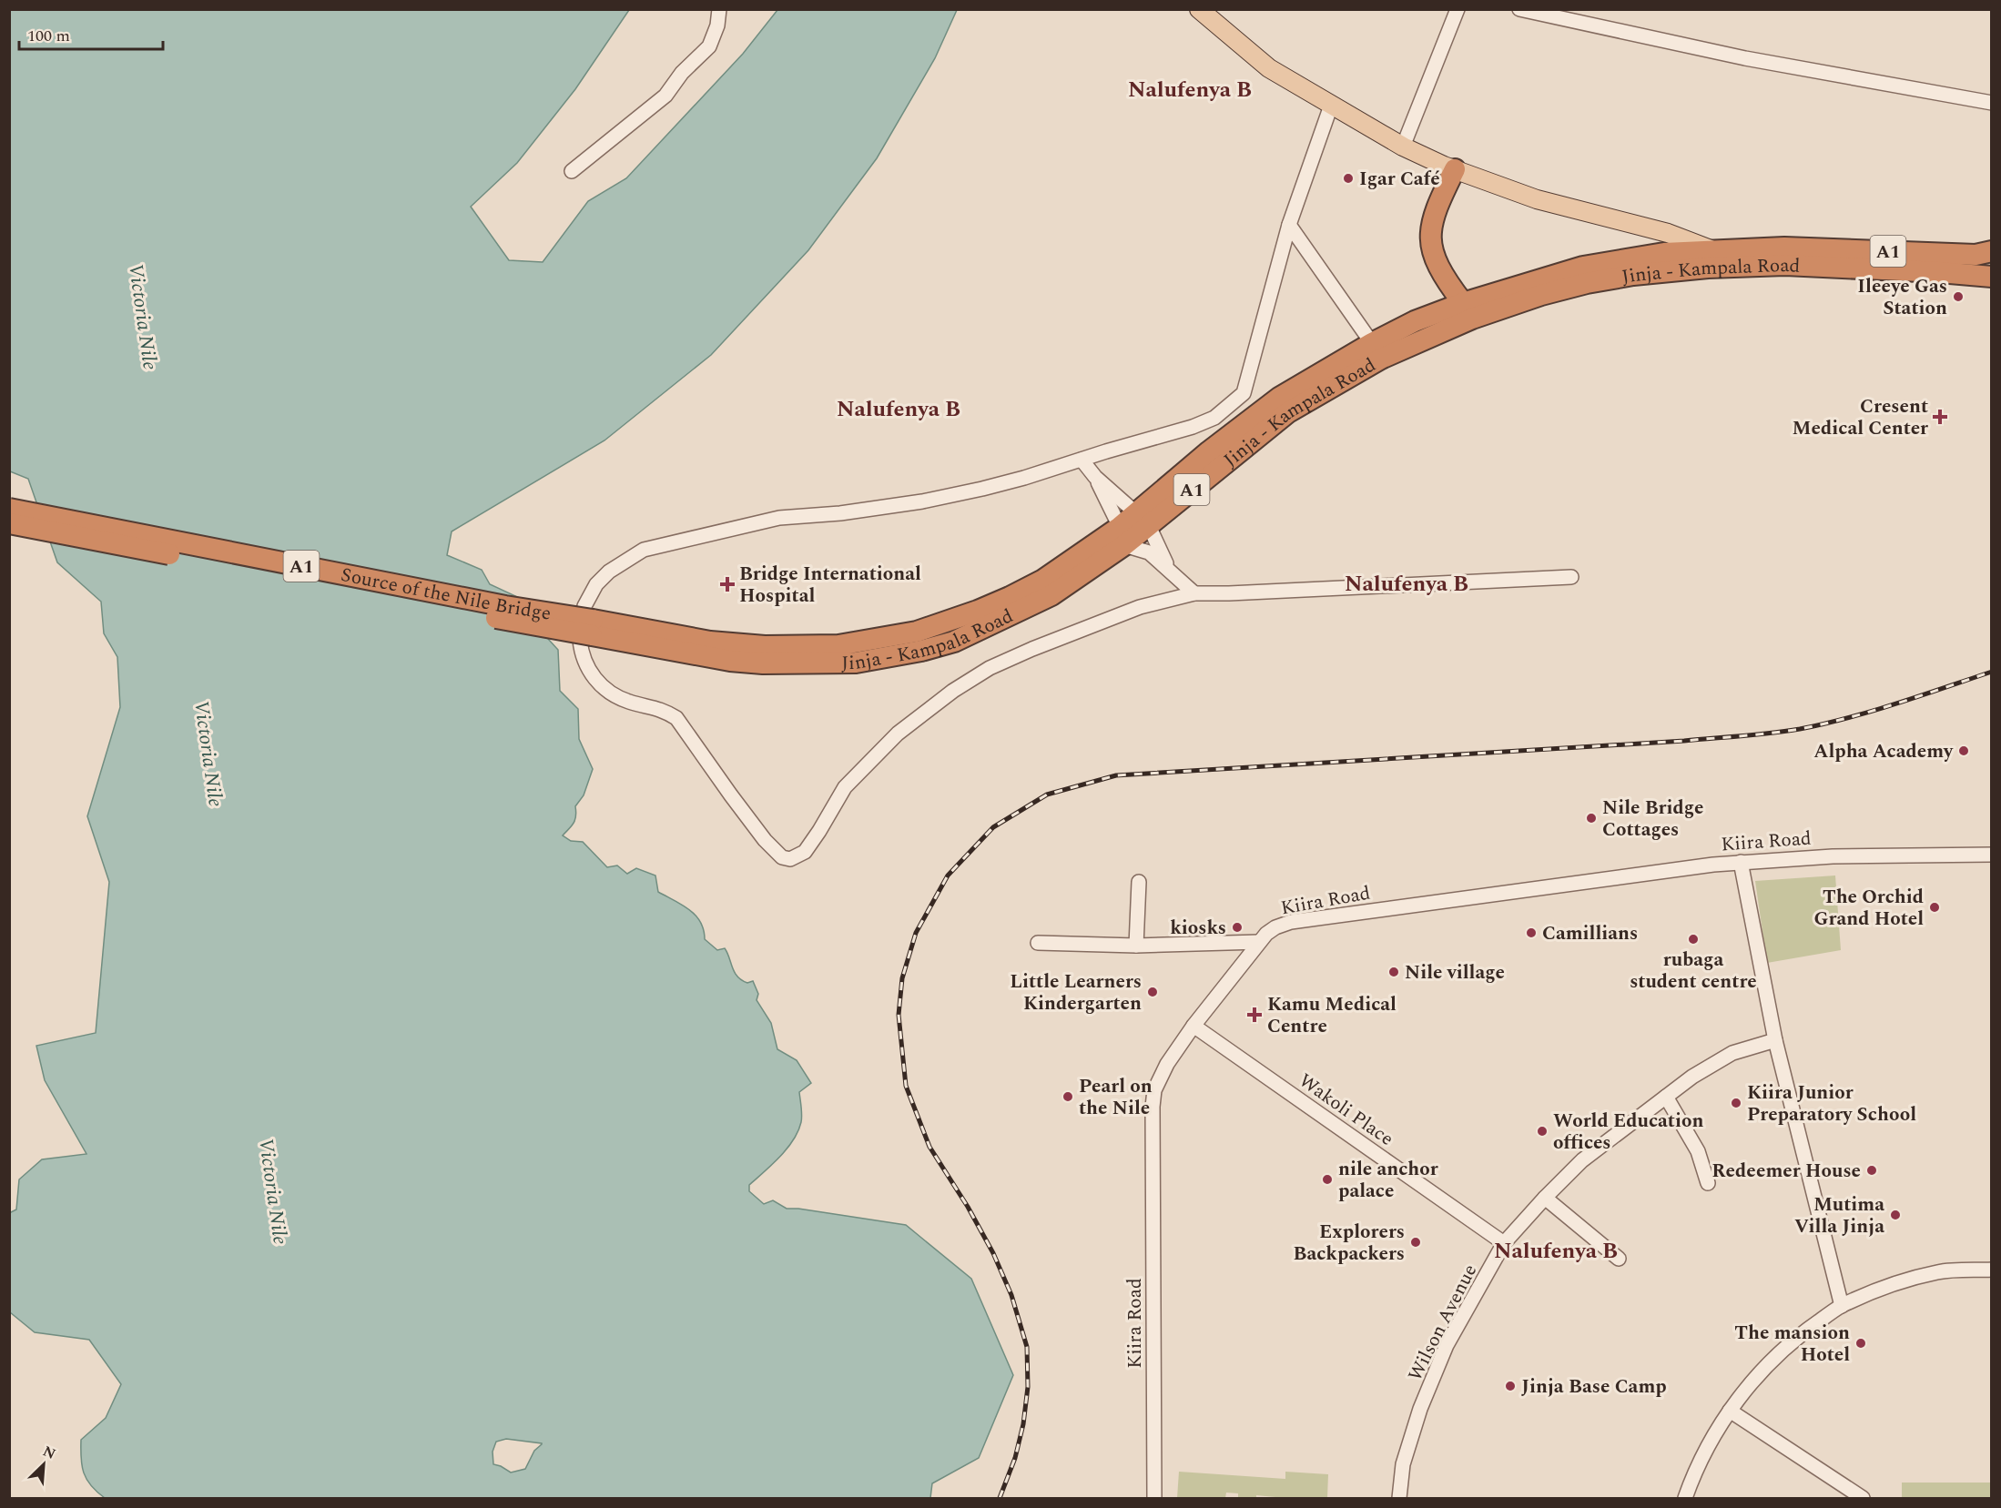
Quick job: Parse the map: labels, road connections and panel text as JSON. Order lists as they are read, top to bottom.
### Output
{
  "streets": {
    "highway": ["A1", "Jinja - Kampala Road", "Source of the Nile Bridge"],
    "street": ["Kiira Road", "Wakoli Place", "Wilson Avenue"]
  },
  "crossings": [
    ["Jinja - Kampala Road", "Source of the Nile Bridge"],
    ["Kiira Road", "Wakoli Place"],
    ["Wakoli Place", "Wilson Avenue"]
  ],
  "districts": [
    "Nalufenya B",
    "Nalufenya B",
    "Nalufenya B",
    "Nalufenya B"
  ],
  "water": ["Victoria Nile"],
  "places": {
    "other": [
      "Igar Café",
      "Ileeye Gas Station",
      "Alpha Academy",
      "Nile Bridge Cottages",
      "The Orchid Grand Hotel",
      "kiosks",
      "Camillians",
      "rubaga student centre",
      "Nile village",
      "Little Learners Kindergarten",
      "Pearl on the Nile",
      "Kiira Junior Preparatory School",
      "World Education offices",
      "Redeemer House",
      "nile anchor palace",
      "Mutima Villa Jinja",
      "Explorers Backpackers",
      "The mansion Hotel",
      "Jinja Base Camp"
    ],
    "health": ["Cresent Medical Center", "Bridge International Hospital", "Kamu Medical Centre"]
  },
  "scale_bar": "100 m",
  "north": "top right"
}
